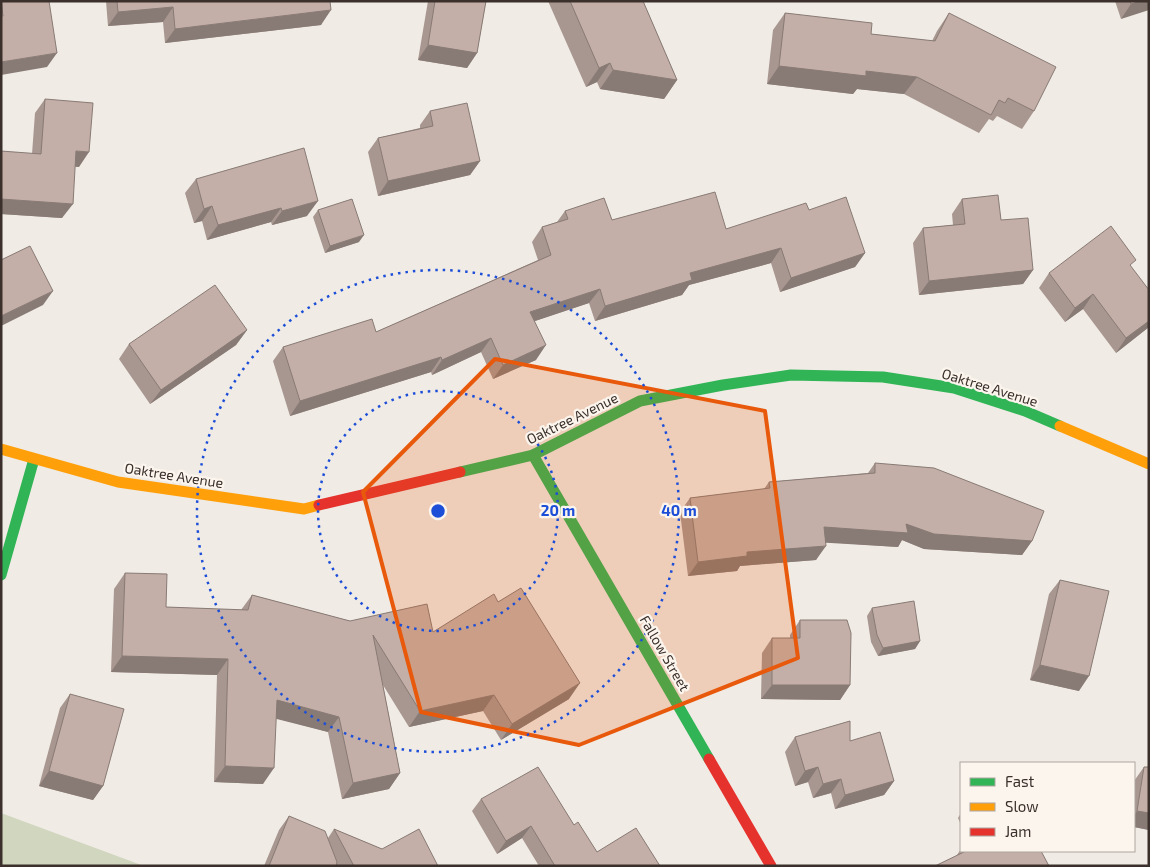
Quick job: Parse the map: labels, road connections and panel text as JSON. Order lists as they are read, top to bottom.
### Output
{
  "streets": {
    "street": ["Oaktree Avenue", "Fallow Street"]
  },
  "crossings": [
    ["Oaktree Avenue", "Fallow Street"]
  ],
  "legend": ["Fast", "Slow", "Jam"],
  "rings": ["20 m", "40 m"]
}
